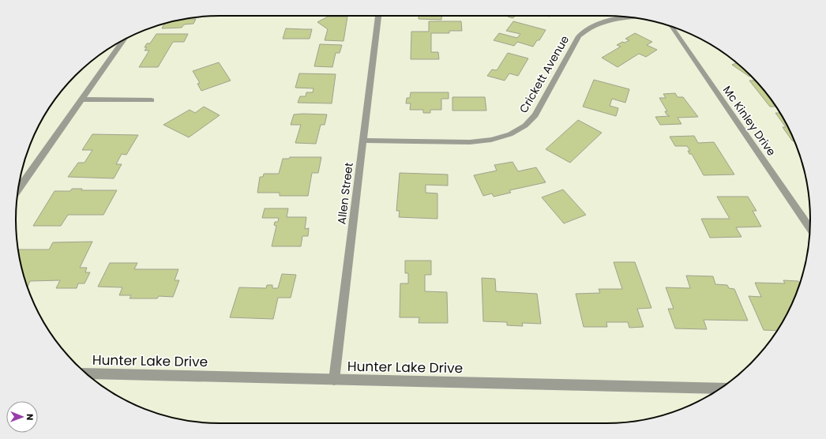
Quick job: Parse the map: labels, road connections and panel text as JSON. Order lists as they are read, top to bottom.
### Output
{
  "streets": {
    "street": [
      "Crickett Avenue",
      "Mc Kinley Drive",
      "Allen Street",
      "Hunter Lake Drive"
    ]
  },
  "crossings": [
    ["Crickett Avenue", "Allen Street"],
    ["Allen Street", "Hunter Lake Drive"]
  ],
  "north": "right"
}
